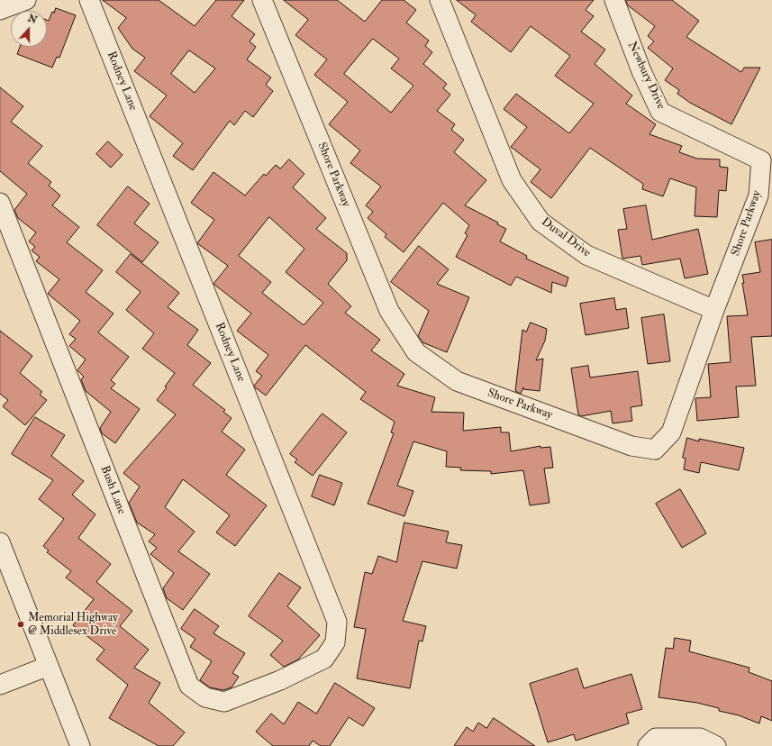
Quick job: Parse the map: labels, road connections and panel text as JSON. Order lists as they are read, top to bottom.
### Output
{
  "streets": {
    "street": [
      "Newbury Drive",
      "Rodney Lane",
      "Shore Parkway",
      "Duval Drive",
      "Bush Lane"
    ]
  },
  "crossings": [
    ["Newbury Drive", "Shore Parkway"],
    ["Rodney Lane", "Bush Lane"],
    ["Shore Parkway", "Duval Drive"]
  ],
  "places": ["Memorial Highway @ Middlesex Drive"],
  "north": "top"
}
